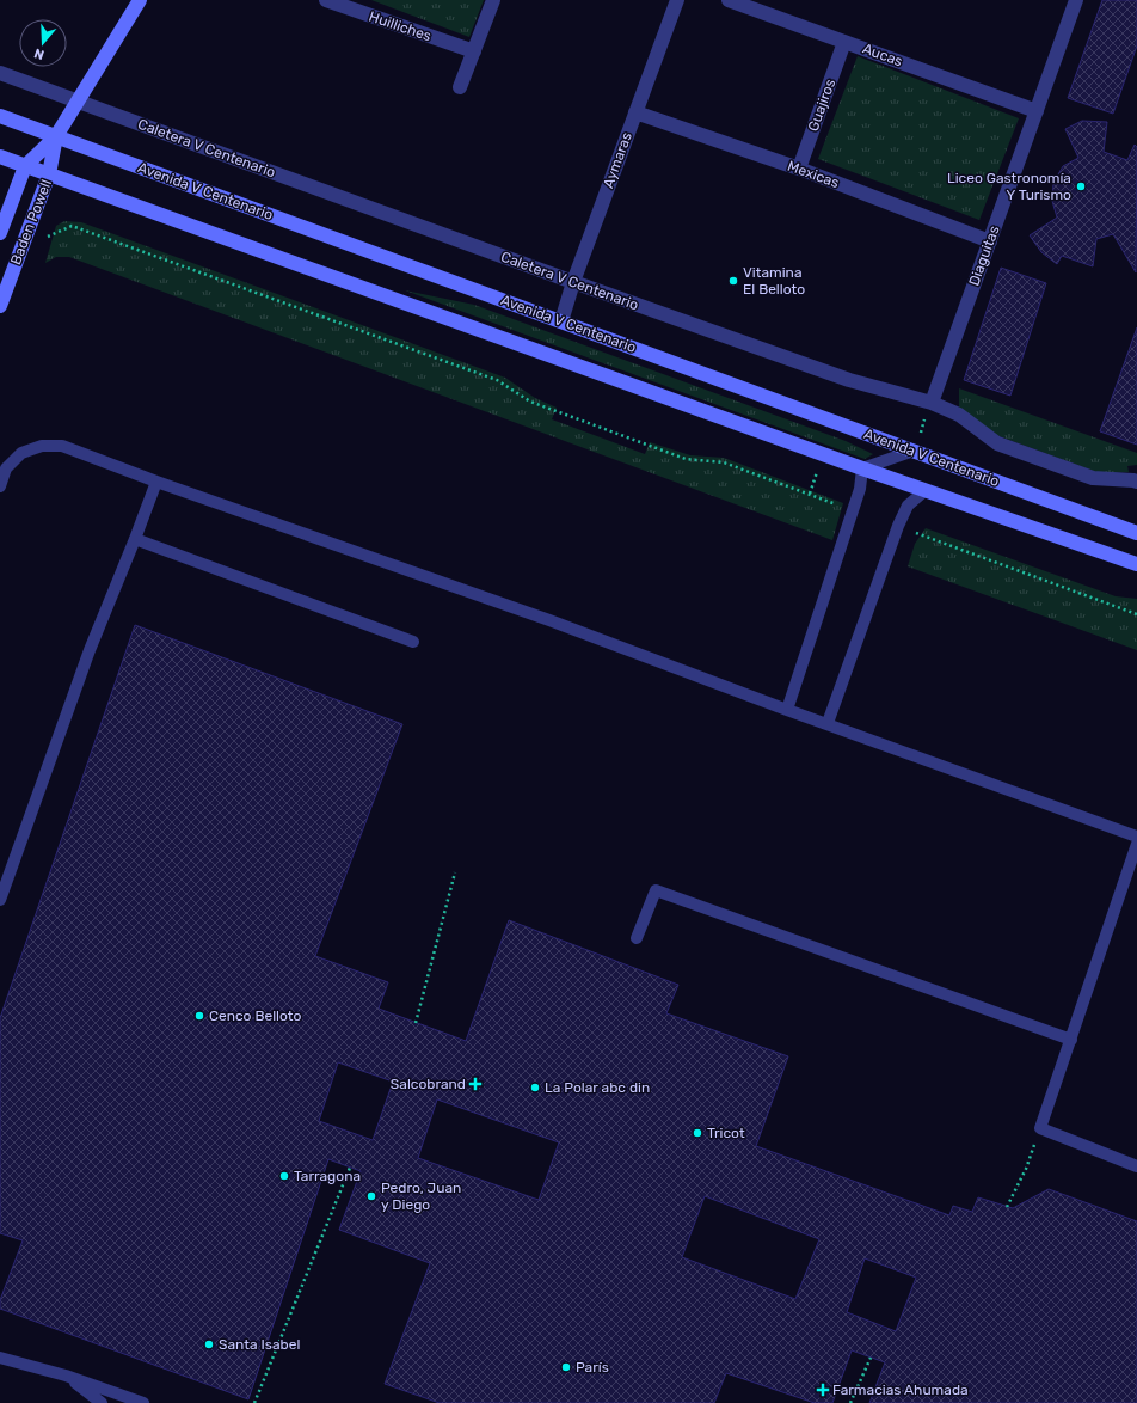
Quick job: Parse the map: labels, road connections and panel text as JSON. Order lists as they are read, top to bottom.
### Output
{
  "streets": {
    "main road": ["Avenida V Centenario", "Baden Powell"],
    "street": [
      "Huilliches",
      "Aucas",
      "Guajiros",
      "Caletera V Centenario",
      "Aymaras",
      "Mexicas",
      "Diaguitas"
    ]
  },
  "crossings": [
    ["Aucas", "Guajiros"],
    ["Aucas", "Diaguitas"],
    ["Guajiros", "Mexicas"],
    ["Caletera V Centenario", "Aymaras"],
    ["Caletera V Centenario", "Baden Powell"],
    ["Caletera V Centenario", "Diaguitas"],
    ["Aymaras", "Mexicas"],
    ["Aymaras", "Avenida V Centenario"],
    ["Mexicas", "Diaguitas"],
    ["Avenida V Centenario", "Baden Powell"]
  ],
  "places": {
    "other": [
      "Liceo Gastronomía Y Turismo",
      "Vitamina El Belloto",
      "Cenco Belloto",
      "La Polar abc din",
      "Tricot",
      "Tarragona",
      "Pedro, Juan y Diego",
      "Santa Isabel",
      "París"
    ],
    "health": ["Salcobrand", "Farmacias Ahumada"]
  },
  "north": "bottom"
}
